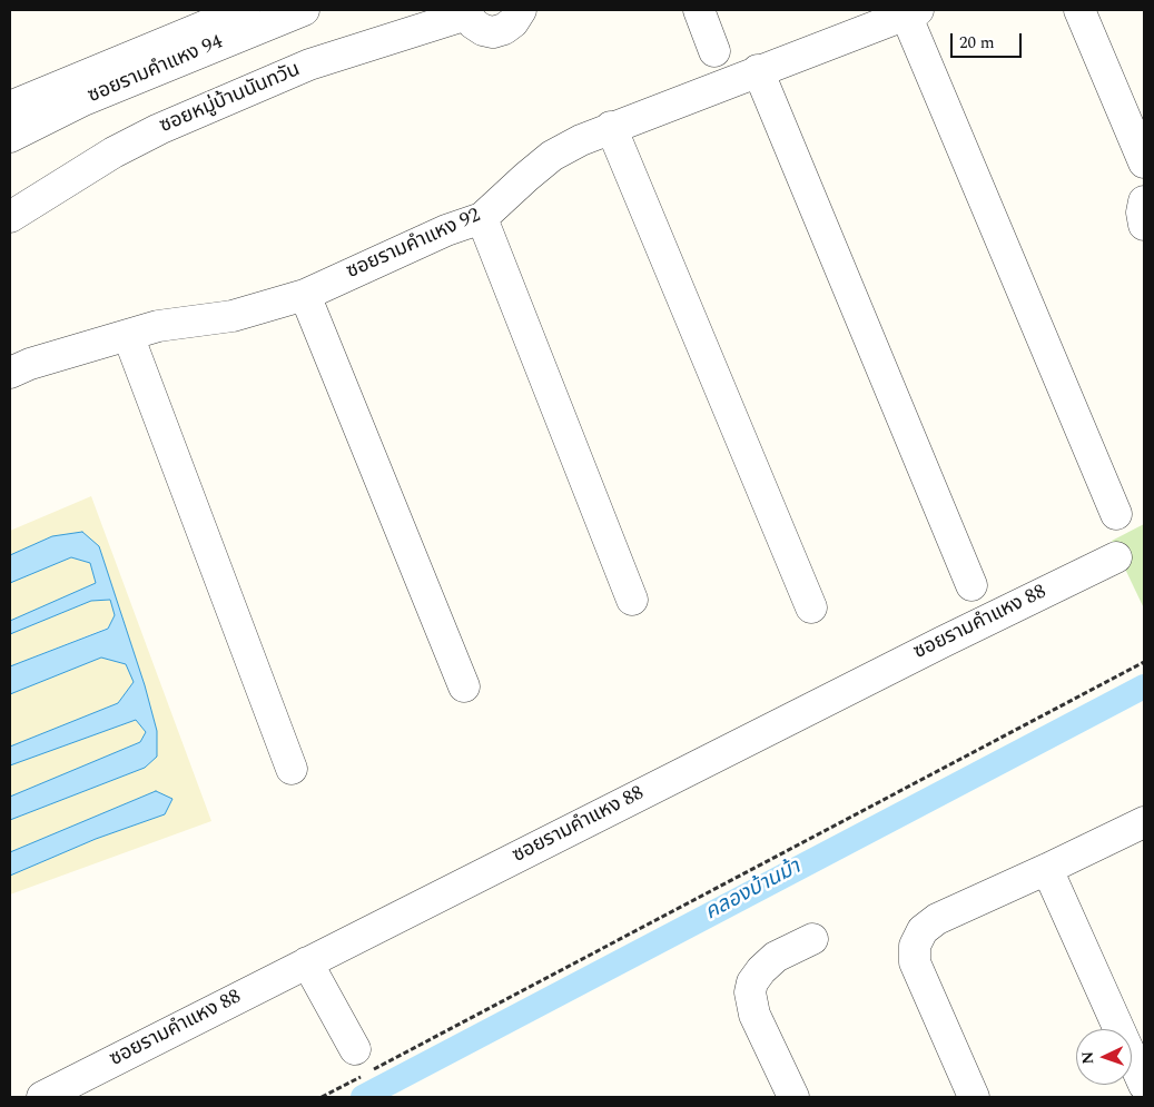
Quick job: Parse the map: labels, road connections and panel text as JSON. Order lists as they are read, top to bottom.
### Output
{
  "streets": {
    "street": [
      "ซอยรามคําแหง 94",
      "ซอยหมู่บ้านนันทวัน",
      "ซอยรามคําแหง 92",
      "ซอยรามคำแหง 88"
    ]
  },
  "water": ["คลองบ้านม้า"],
  "scale_bar": "20 m",
  "north": "left"
}
